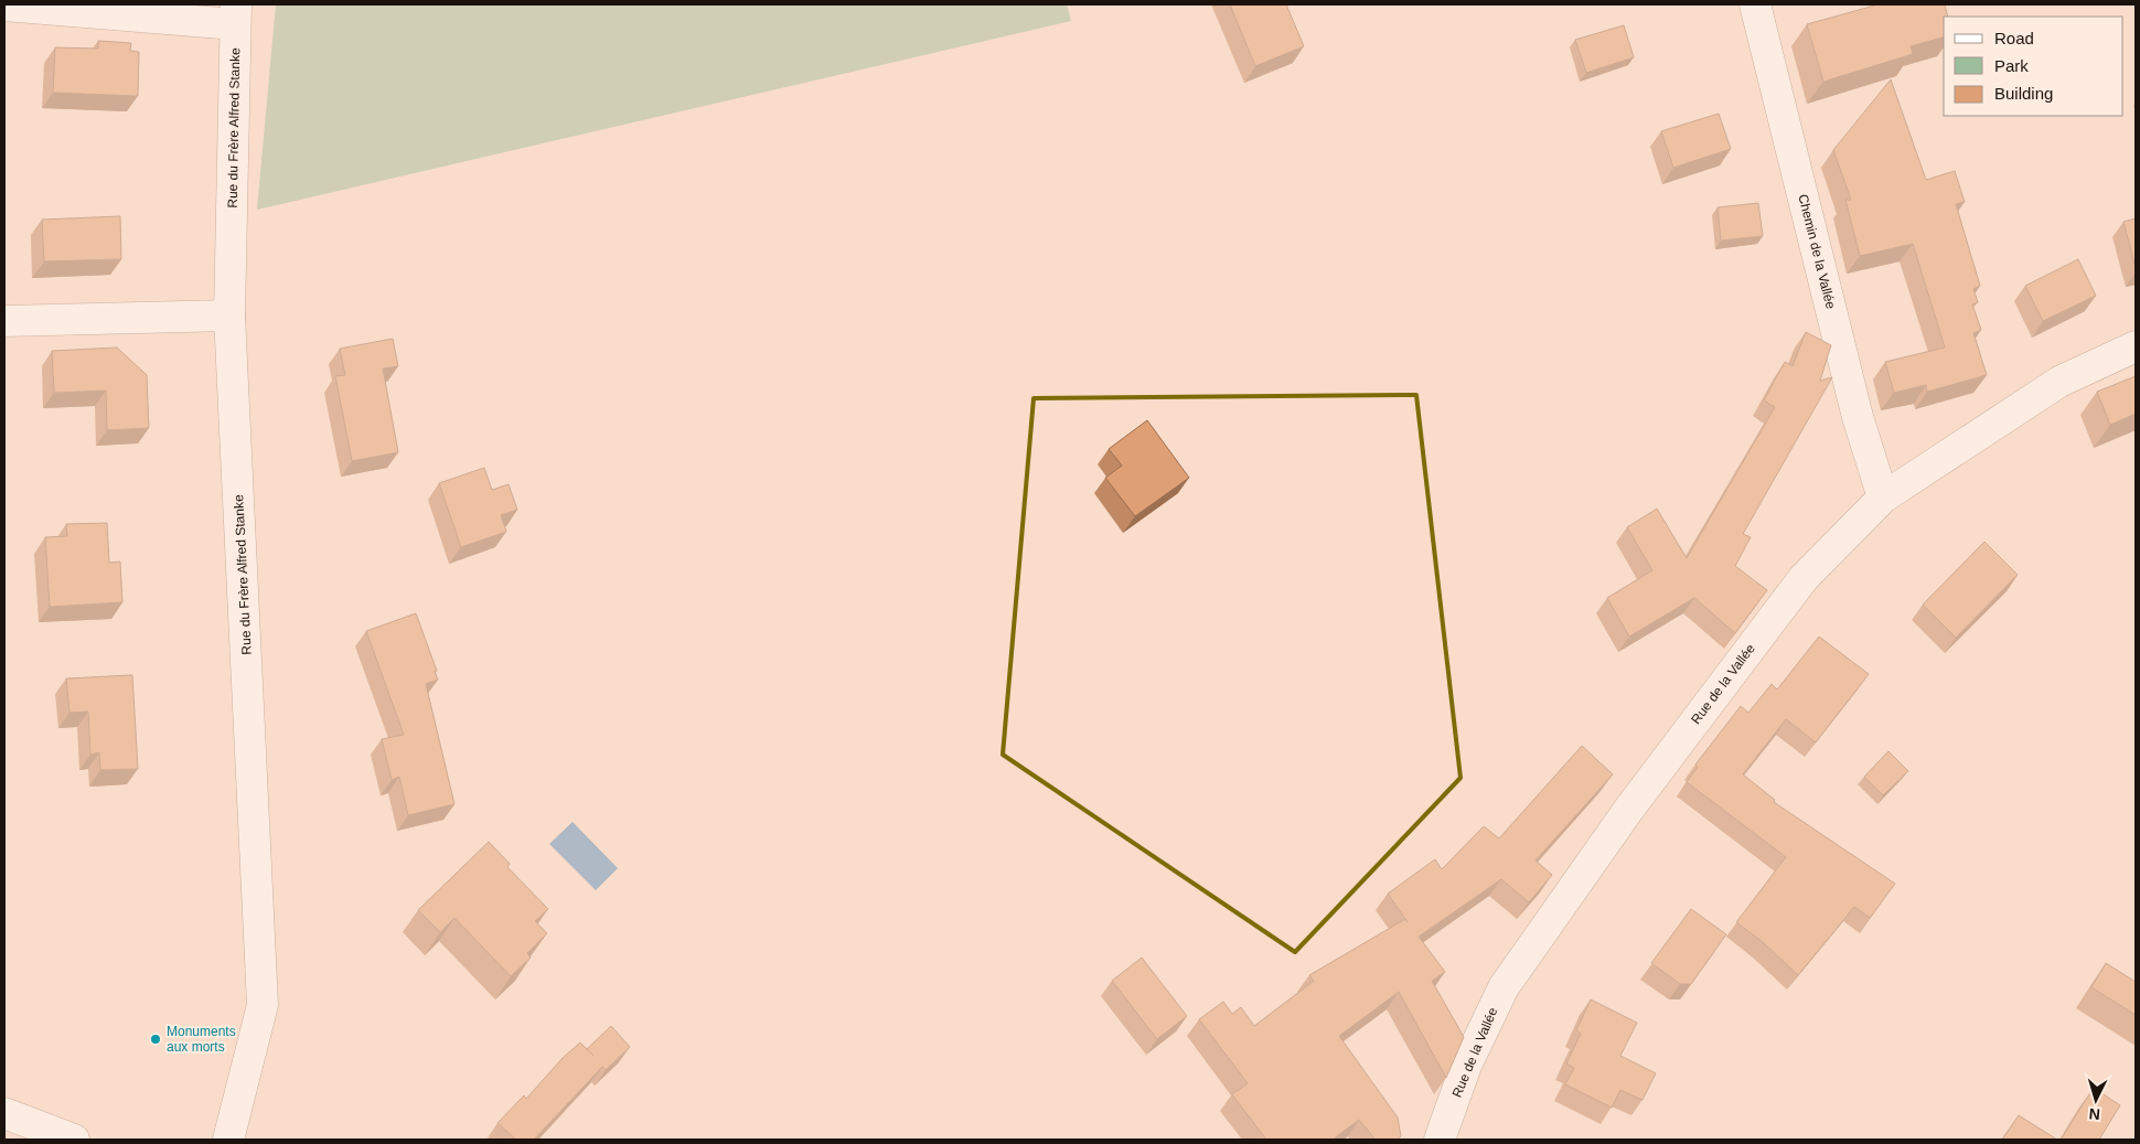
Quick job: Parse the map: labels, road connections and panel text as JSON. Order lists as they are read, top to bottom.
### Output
{
  "streets": {
    "street": ["Rue du Frère Alfred Stanke", "Chemin de la Vallée", "Rue de la Vallée"]
  },
  "crossings": [
    ["Chemin de la Vallée", "Rue de la Vallée"]
  ],
  "places": ["Monuments aux morts"],
  "legend": ["Road", "Park", "Building"],
  "north": "bottom"
}
